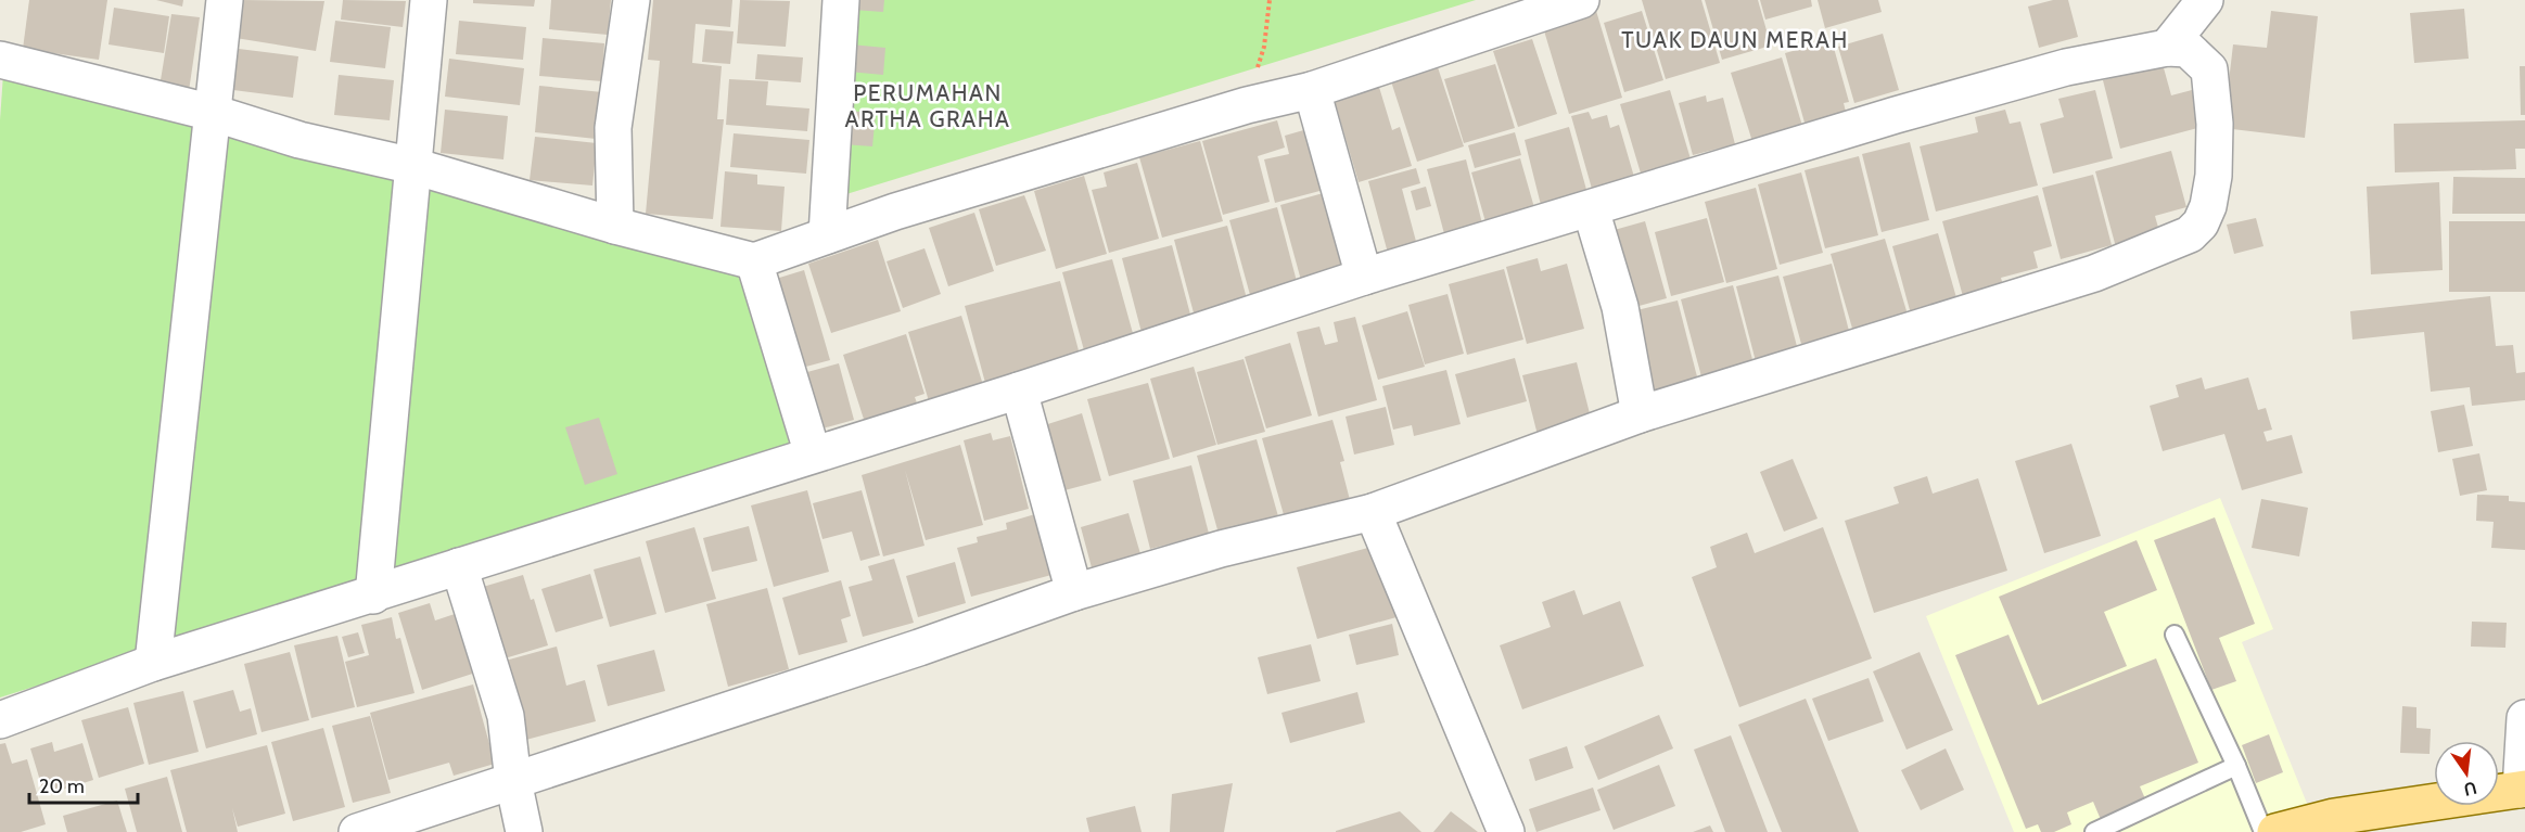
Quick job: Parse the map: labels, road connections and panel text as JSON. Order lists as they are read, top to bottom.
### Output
{
  "districts": ["TUAK DAUN MERAH", "PERUMAHAN ARTHA GRAHA"],
  "scale_bar": "20 m",
  "north": "bottom"
}
